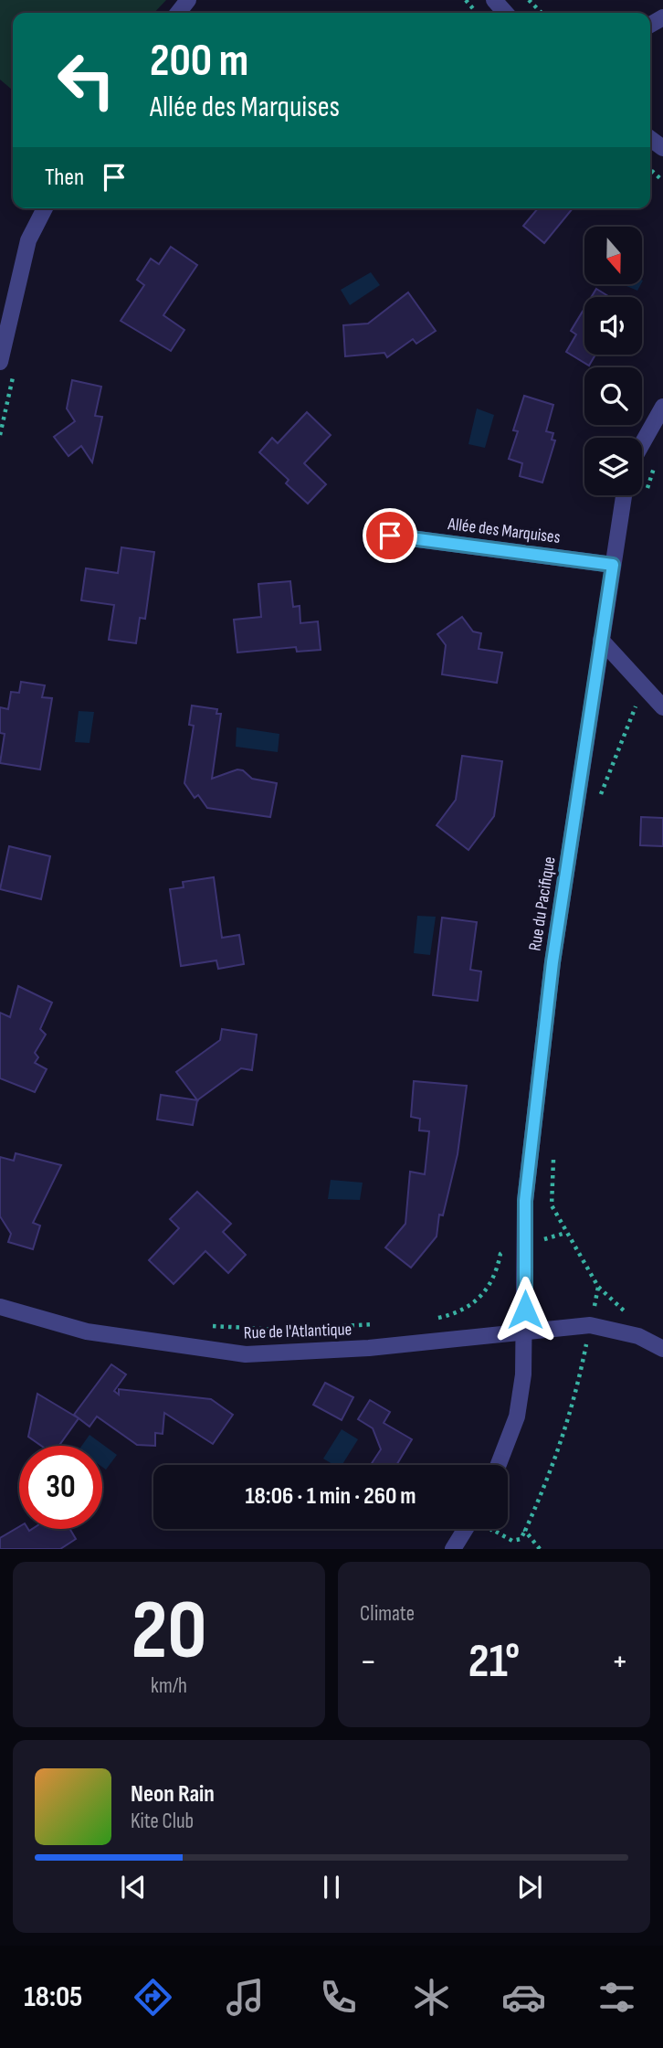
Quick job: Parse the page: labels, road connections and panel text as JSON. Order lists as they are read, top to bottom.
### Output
{
  "streets": {
    "street": ["Allée des Marquises", "Rue du Pacifique", "Rue de l'Atlantique"]
  },
  "crossings": [
    ["Allée des Marquises", "Rue du Pacifique"],
    ["Rue du Pacifique", "Rue de l'Atlantique"]
  ],
  "north": "bottom",
  "page": {
    "turn": ["200 m", "Allée des Marquises"],
    "then": "Then",
    "limit": "30",
    "trip": "18:06 · 1 min · 260 m",
    "tile": [
      ["20", "km/h"],
      "Climate"
    ],
    "heat": ["−", "21°", "+"],
    "song": ["Neon Rain", "Kite Club"],
    "tabs": "18:05"
  }
}
